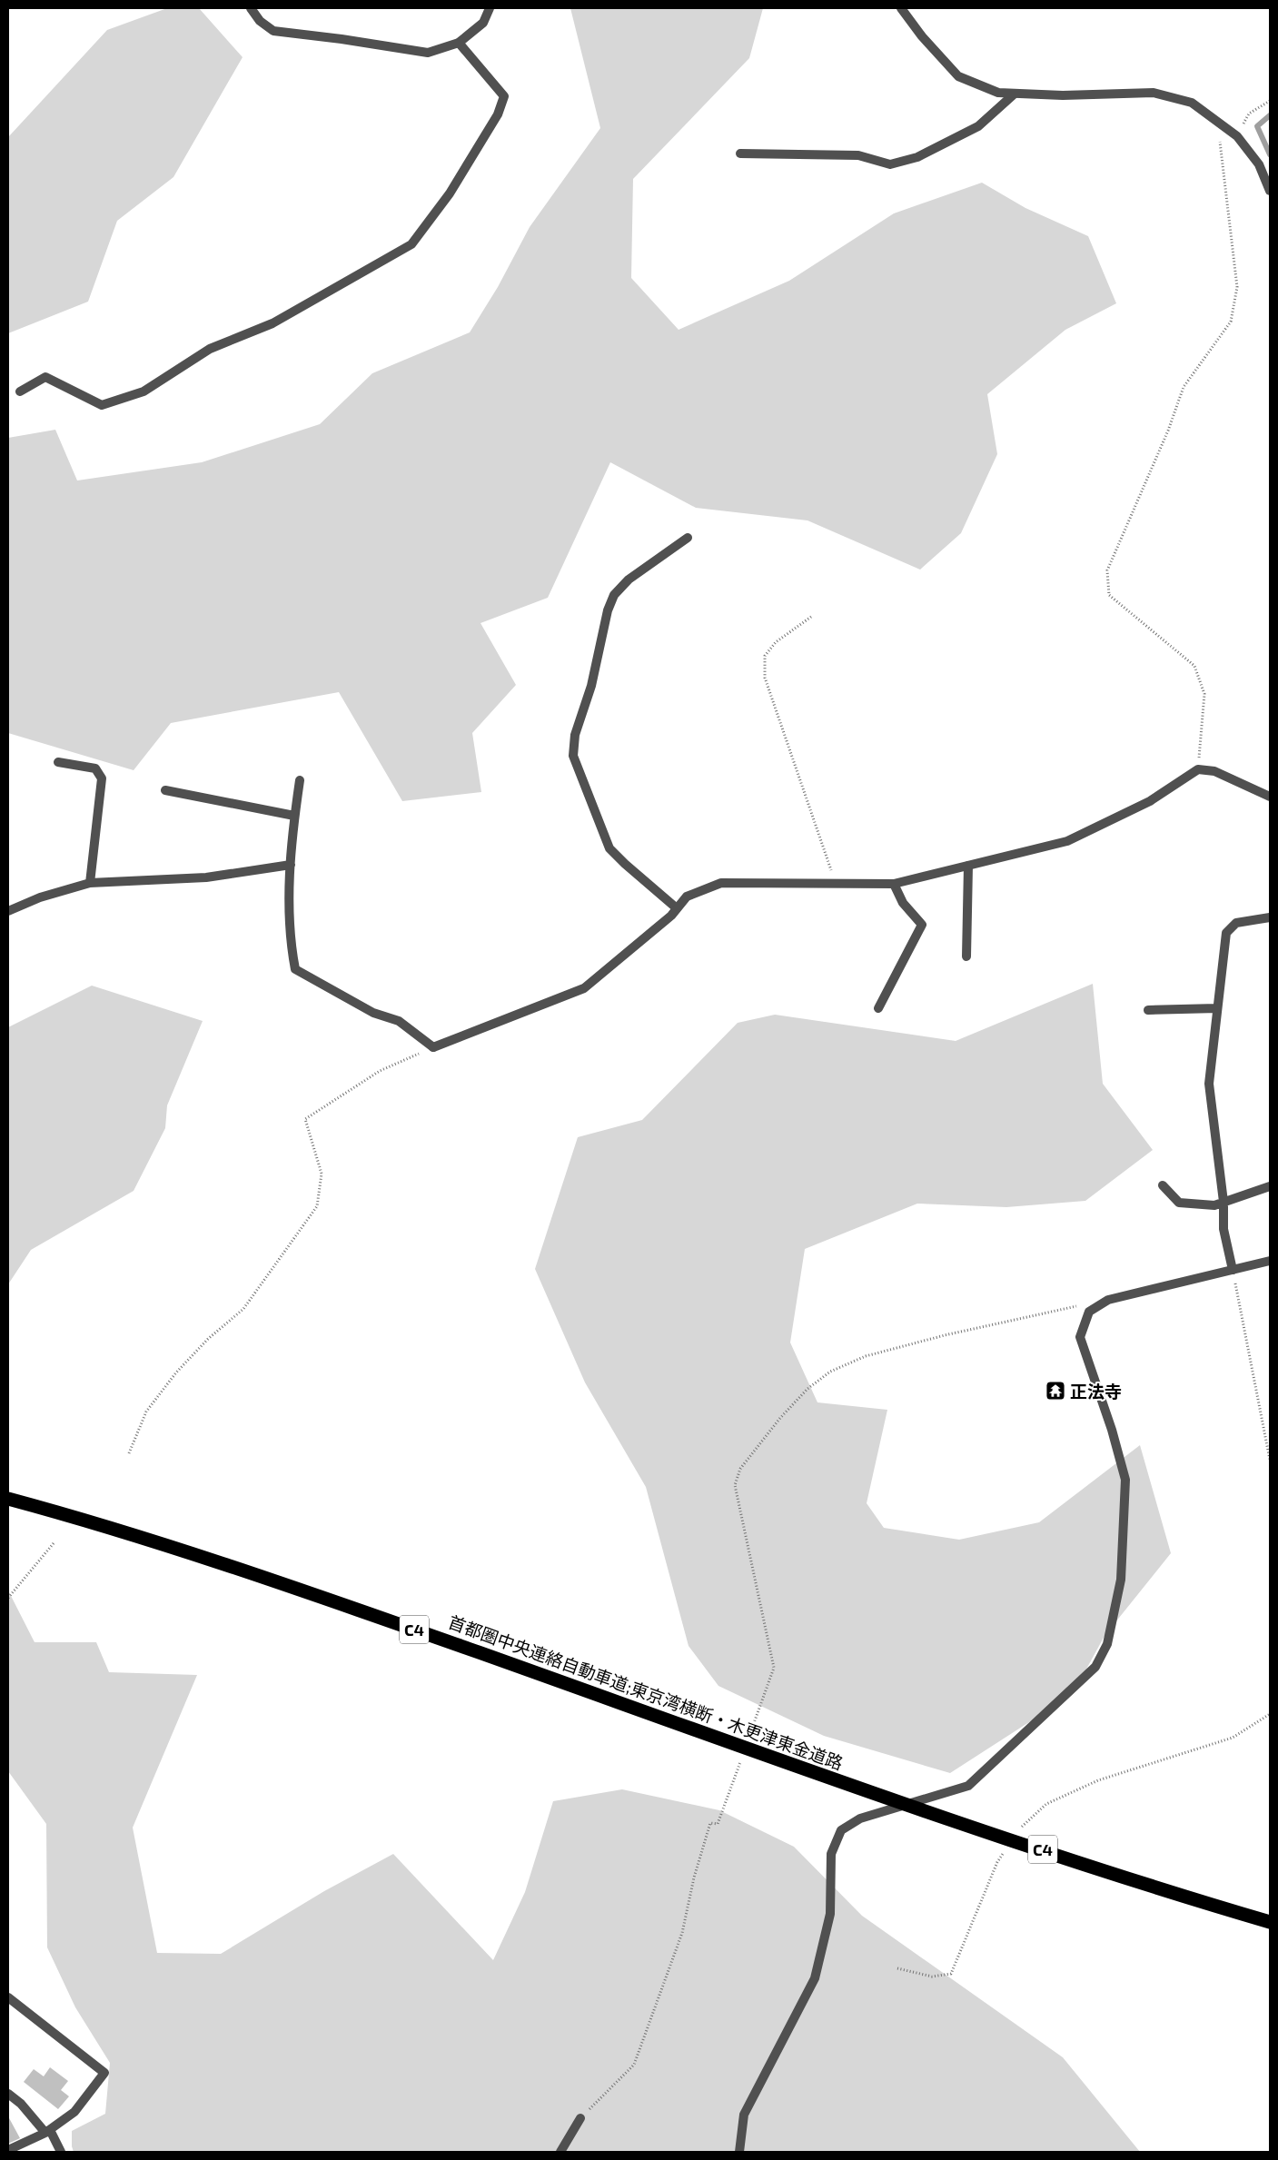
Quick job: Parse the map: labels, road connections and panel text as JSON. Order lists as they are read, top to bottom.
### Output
{
  "streets": {
    "highway": ["C4", "首都圏中央連絡自動車道;東京湾横断・木更津東金道路"]
  },
  "places": {
    "temple": ["正法寺"]
  }
}
